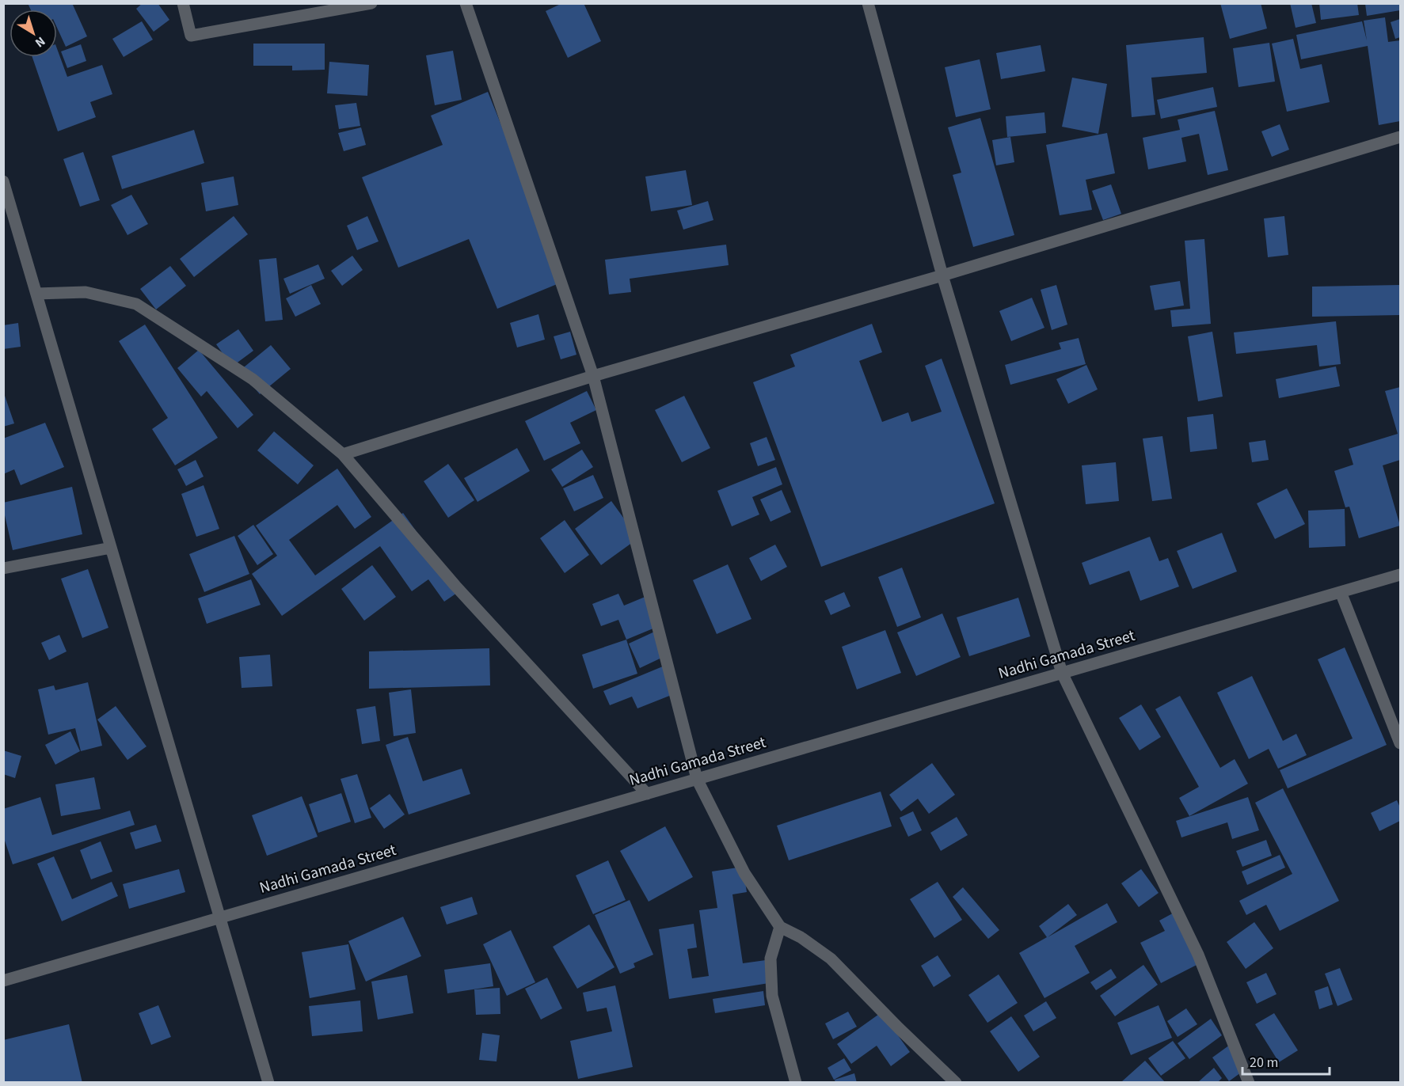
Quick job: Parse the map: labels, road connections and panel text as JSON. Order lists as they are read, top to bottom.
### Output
{
  "streets": {
    "street": ["Nadhi Gamada Street"]
  },
  "scale_bar": "20 m",
  "north": "bottom right"
}
